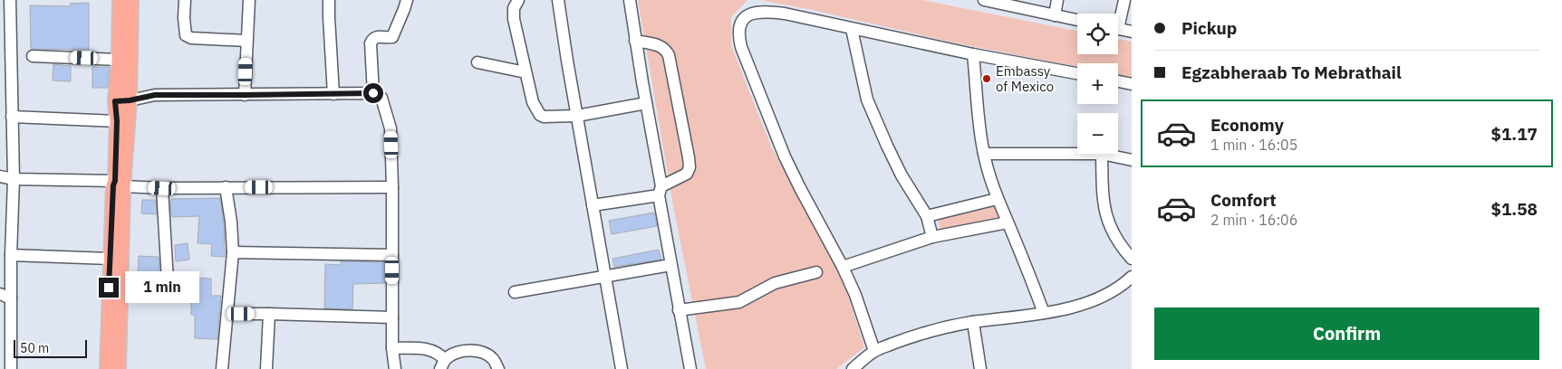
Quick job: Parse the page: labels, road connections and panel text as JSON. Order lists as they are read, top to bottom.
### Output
{
  "places": ["Embassy of Mexico"],
  "scale_bar": "50 m",
  "page": {
    "banner": ["Pickup", "Egzabheraab To Mebrathail"],
    "map_buttons": ["+", "−"],
    "list": [
      {
        "name": "Economy",
        "note": "1 min · 16:05",
        "value": "$1.17"
      },
      {
        "name": "Comfort",
        "note": "2 min · 16:06",
        "value": "$1.58"
      }
    ],
    "bubble": "1 min",
    "buttons": "Confirm",
    "scale": "50 m"
  }
}
